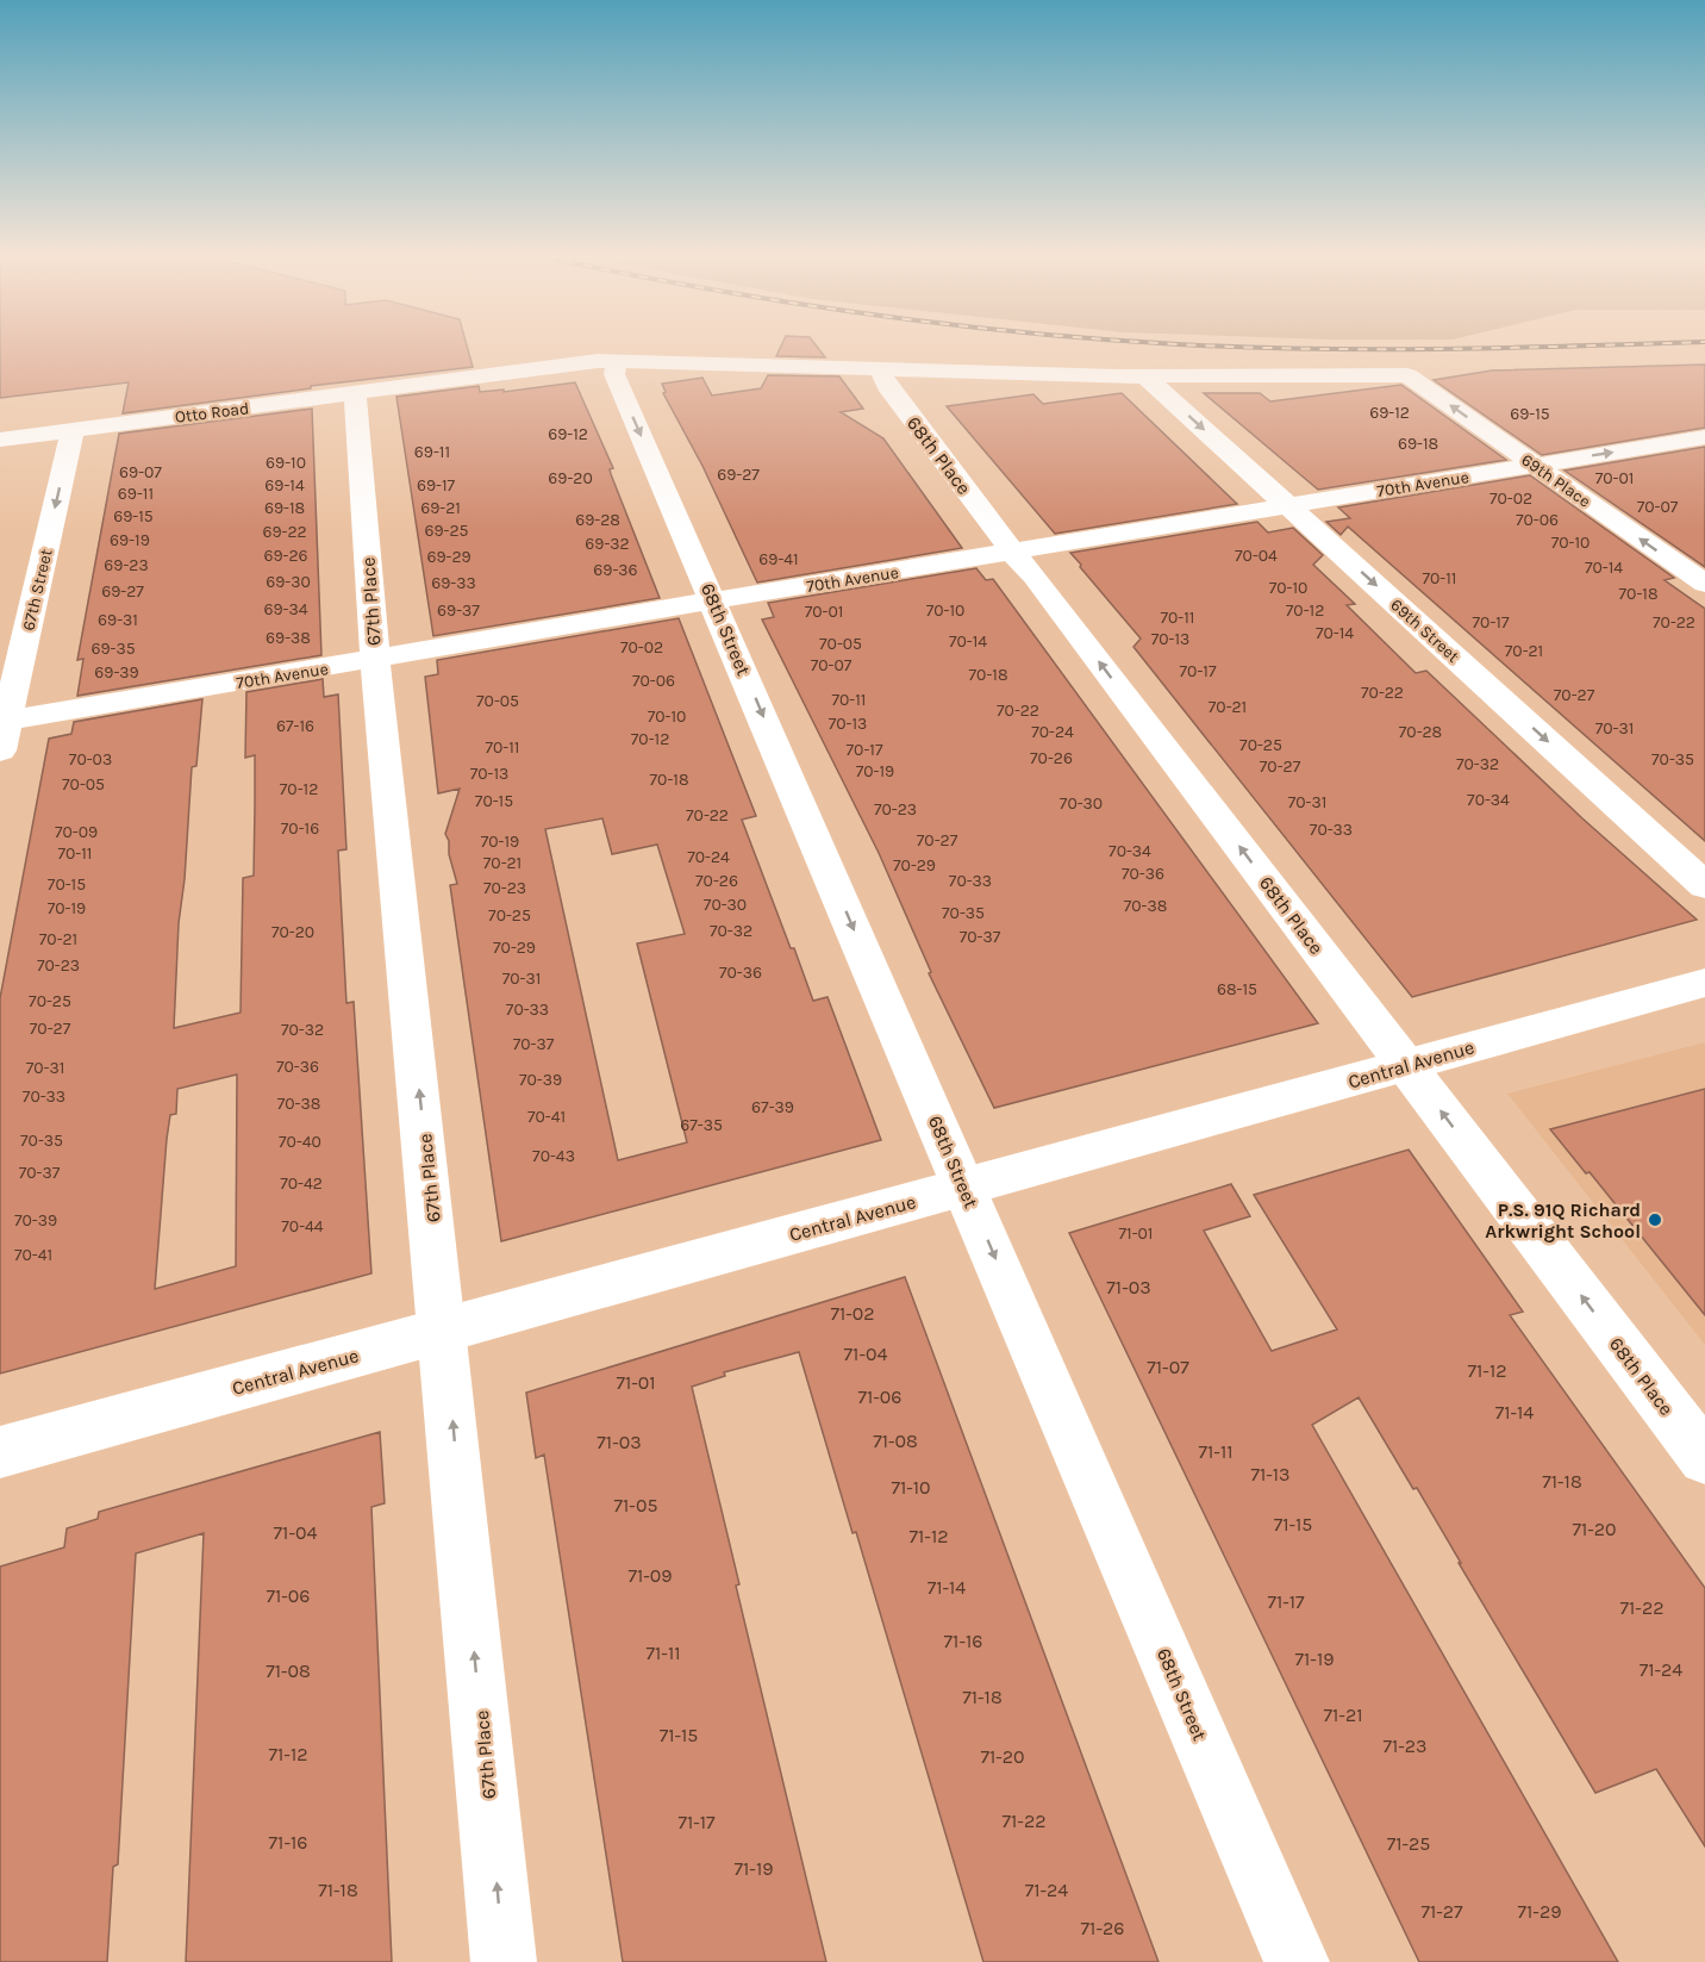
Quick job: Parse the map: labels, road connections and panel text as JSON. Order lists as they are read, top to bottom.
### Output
{
  "streets": {
    "street": [
      "Otto Road",
      "68th Place",
      "69th Place",
      "70th Avenue",
      "67th Street",
      "67th Place",
      "68th Street",
      "69th Street",
      "Central Avenue"
    ]
  },
  "crossings": [
    ["Otto Road", "68th Place"],
    ["Otto Road", "69th Place"],
    ["Otto Road", "67th Street"],
    ["Otto Road", "67th Place"],
    ["Otto Road", "68th Street"],
    ["Otto Road", "69th Street"],
    ["68th Place", "70th Avenue"],
    ["68th Place", "Central Avenue"],
    ["69th Place", "70th Avenue"],
    ["70th Avenue", "67th Street"],
    ["70th Avenue", "67th Place"],
    ["70th Avenue", "68th Street"],
    ["70th Avenue", "69th Street"],
    ["67th Place", "Central Avenue"],
    ["68th Street", "Central Avenue"]
  ],
  "one_way": [
    "68th Place",
    "69th Place",
    "67th Street",
    "67th Place",
    "68th Street",
    "69th Street"
  ],
  "places": ["P.S. 91Q Richard Arkwright School"],
  "house_numbers": [
    "69-12",
    "69-15",
    "69-12",
    "69-18",
    "69-11",
    "69-10",
    "69-07",
    "69-27",
    "69-20",
    "70-01",
    "69-14",
    "69-17",
    "69-11",
    "70-02",
    "70-07",
    "69-18",
    "69-21",
    "69-15",
    "69-28",
    "70-06",
    "69-25",
    "69-22",
    "69-19",
    "70-10",
    "69-32",
    "69-26",
    "70-04",
    "69-29",
    "69-41",
    "69-23",
    "70-14",
    "69-36",
    "70-11",
    "69-30",
    "69-33",
    "70-10",
    "69-27",
    "70-18",
    "69-34",
    "69-37",
    "70-10",
    "70-12",
    "70-01",
    "70-11",
    "69-31",
    "70-17",
    "70-22",
    "70-14",
    "69-38",
    "70-13",
    "70-14",
    "70-05",
    "70-02",
    "69-35",
    "70-21",
    "70-07",
    "70-17",
    "69-39",
    "70-18",
    "70-06",
    "70-22",
    "70-27",
    "70-11",
    "70-05",
    "70-21",
    "70-22",
    "70-10",
    "70-13",
    "67-16",
    "70-31",
    "70-24",
    "70-28",
    "70-12",
    "70-25",
    "70-11",
    "70-17",
    "70-26",
    "70-03",
    "70-35",
    "70-32",
    "70-27",
    "70-19",
    "70-13",
    "70-18",
    "70-05",
    "70-12",
    "70-34",
    "70-15",
    "70-31",
    "70-30",
    "70-23",
    "70-22",
    "70-16",
    "70-33",
    "70-09",
    "70-27",
    "70-19",
    "70-34",
    "70-11",
    "70-24",
    "70-21",
    "70-29",
    "70-36",
    "70-26",
    "70-33",
    "70-15",
    "70-23",
    "70-30",
    "70-38",
    "70-19",
    "70-35",
    "70-25",
    "70-32",
    "70-20",
    "70-37",
    "70-21",
    "70-29",
    "70-23",
    "70-36",
    "70-31",
    "68-15",
    "70-25",
    "70-33",
    "70-27",
    "70-32",
    "70-37",
    "70-36",
    "70-31",
    "70-39",
    "70-33",
    "70-38",
    "67-39",
    "70-41",
    "67-35",
    "70-35",
    "70-40",
    "70-43",
    "70-37",
    "70-42",
    "70-39",
    "70-44",
    "71-01",
    "70-41",
    "71-03",
    "71-02",
    "71-04",
    "71-07",
    "71-12",
    "71-01",
    "71-06",
    "71-14",
    "71-08",
    "71-03",
    "71-11",
    "71-13",
    "71-18",
    "71-10",
    "71-05",
    "71-15",
    "71-20",
    "71-04",
    "71-12",
    "71-09",
    "71-14",
    "71-06",
    "71-17",
    "71-22",
    "71-16",
    "71-11",
    "71-19",
    "71-24",
    "71-08",
    "71-18",
    "71-21",
    "71-15",
    "71-23",
    "71-12",
    "71-20",
    "71-22",
    "71-17",
    "71-16",
    "71-25",
    "71-19",
    "71-18",
    "71-24",
    "71-27",
    "71-29",
    "71-26"
  ]
}
